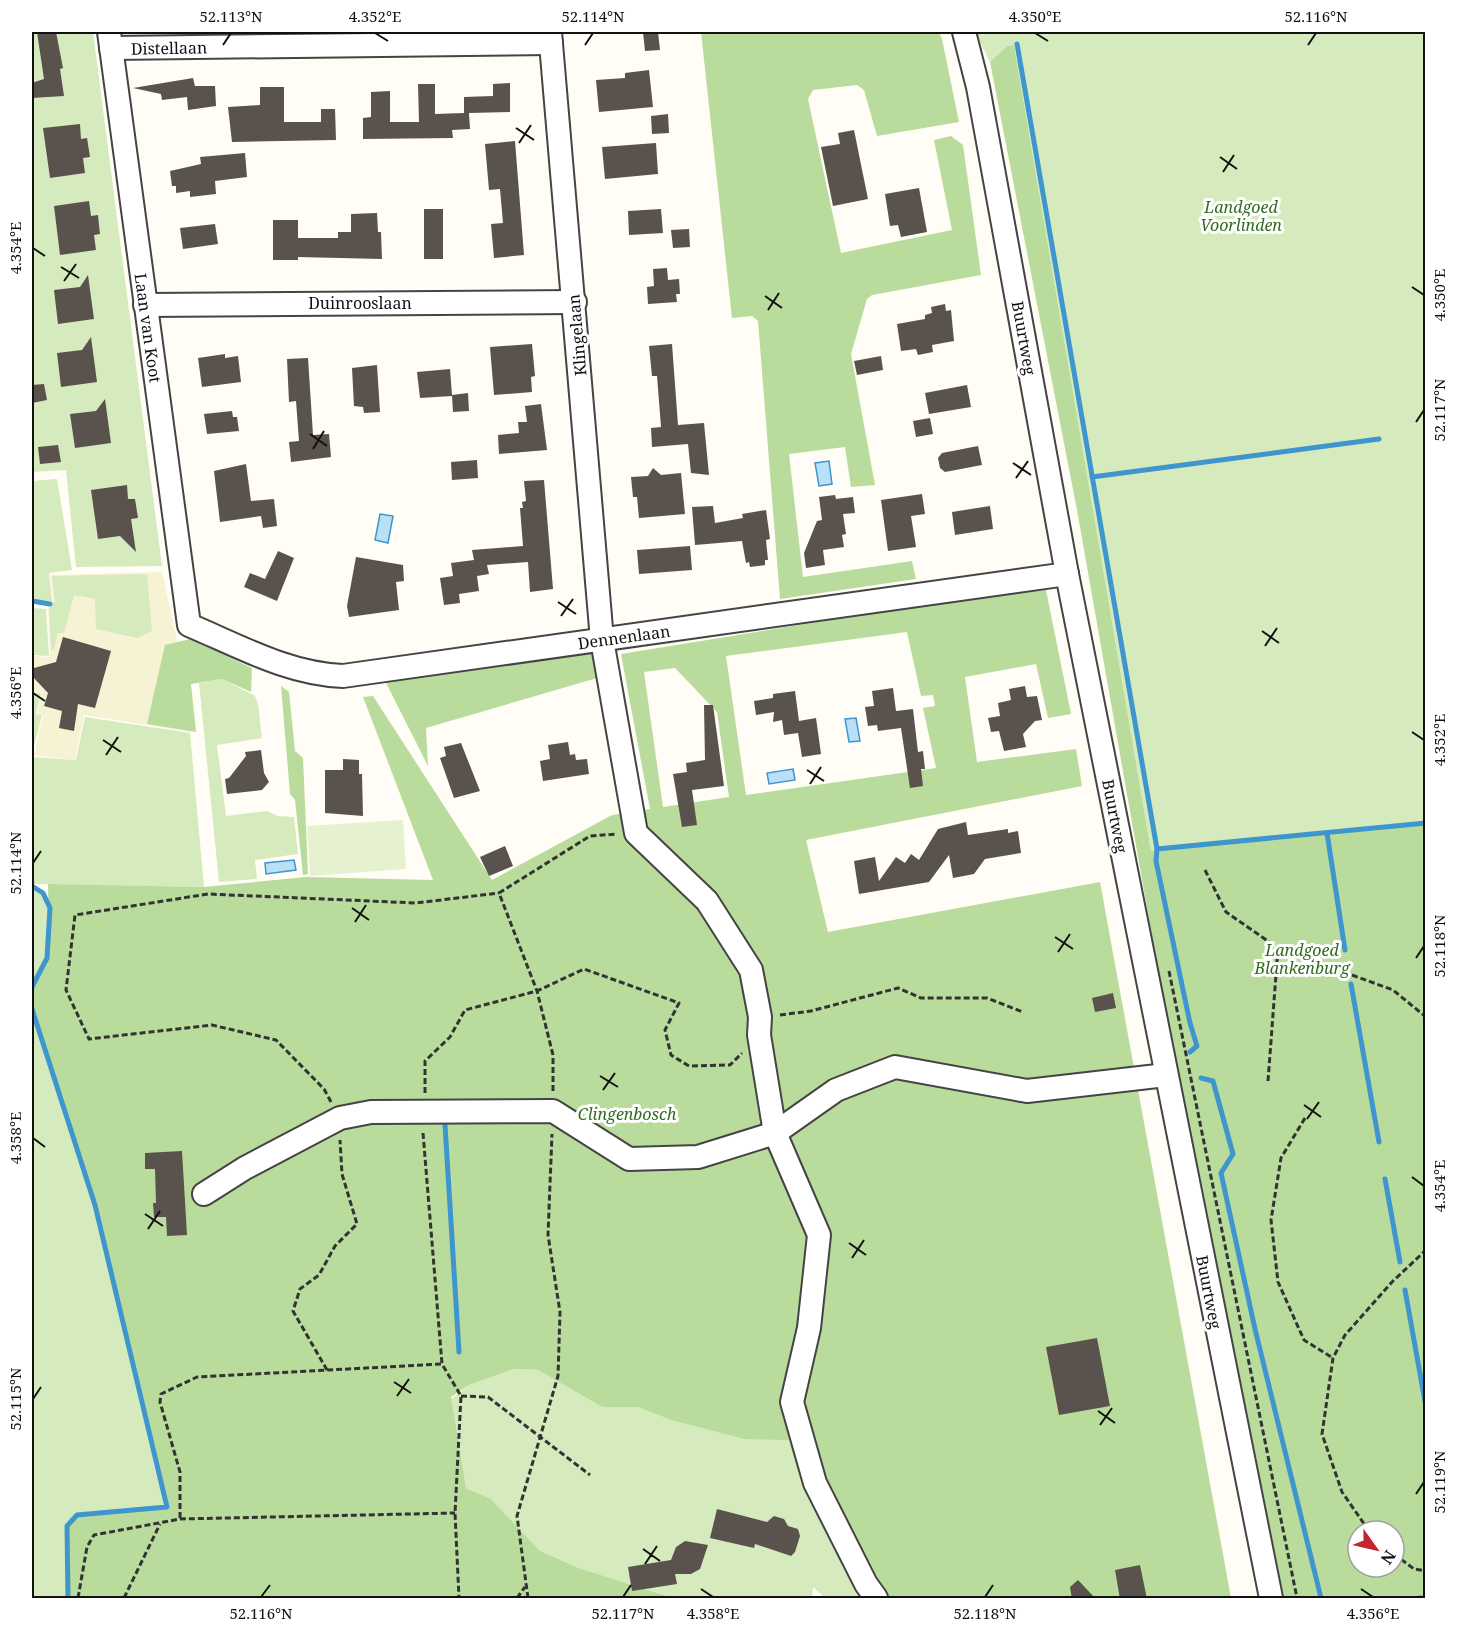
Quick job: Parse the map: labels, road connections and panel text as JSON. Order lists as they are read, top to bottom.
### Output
{
  "streets": {
    "street": [
      "Distellaan",
      "Duinrooslaan",
      "Laan van Koot",
      "Klingelaan",
      "Buurtweg",
      "Dennenlaan"
    ]
  },
  "crossings": [
    ["Distellaan", "Laan van Koot"],
    ["Distellaan", "Klingelaan"],
    ["Duinrooslaan", "Laan van Koot"],
    ["Duinrooslaan", "Klingelaan"],
    ["Laan van Koot", "Dennenlaan"],
    ["Klingelaan", "Dennenlaan"],
    ["Buurtweg", "Dennenlaan"]
  ],
  "parks": ["Landgoed Voorlinden", "Landgoed Blankenburg", "Clingenbosch"],
  "north": "bottom right",
  "coordinates": [
    "52.113°N",
    "4.352°E",
    "52.114°N",
    "4.350°E",
    "52.116°N",
    "4.354°E",
    "52.117°N",
    "4.356°E",
    "52.118°N",
    "4.358°E",
    "52.115°N",
    "52.119°N"
  ]
}
